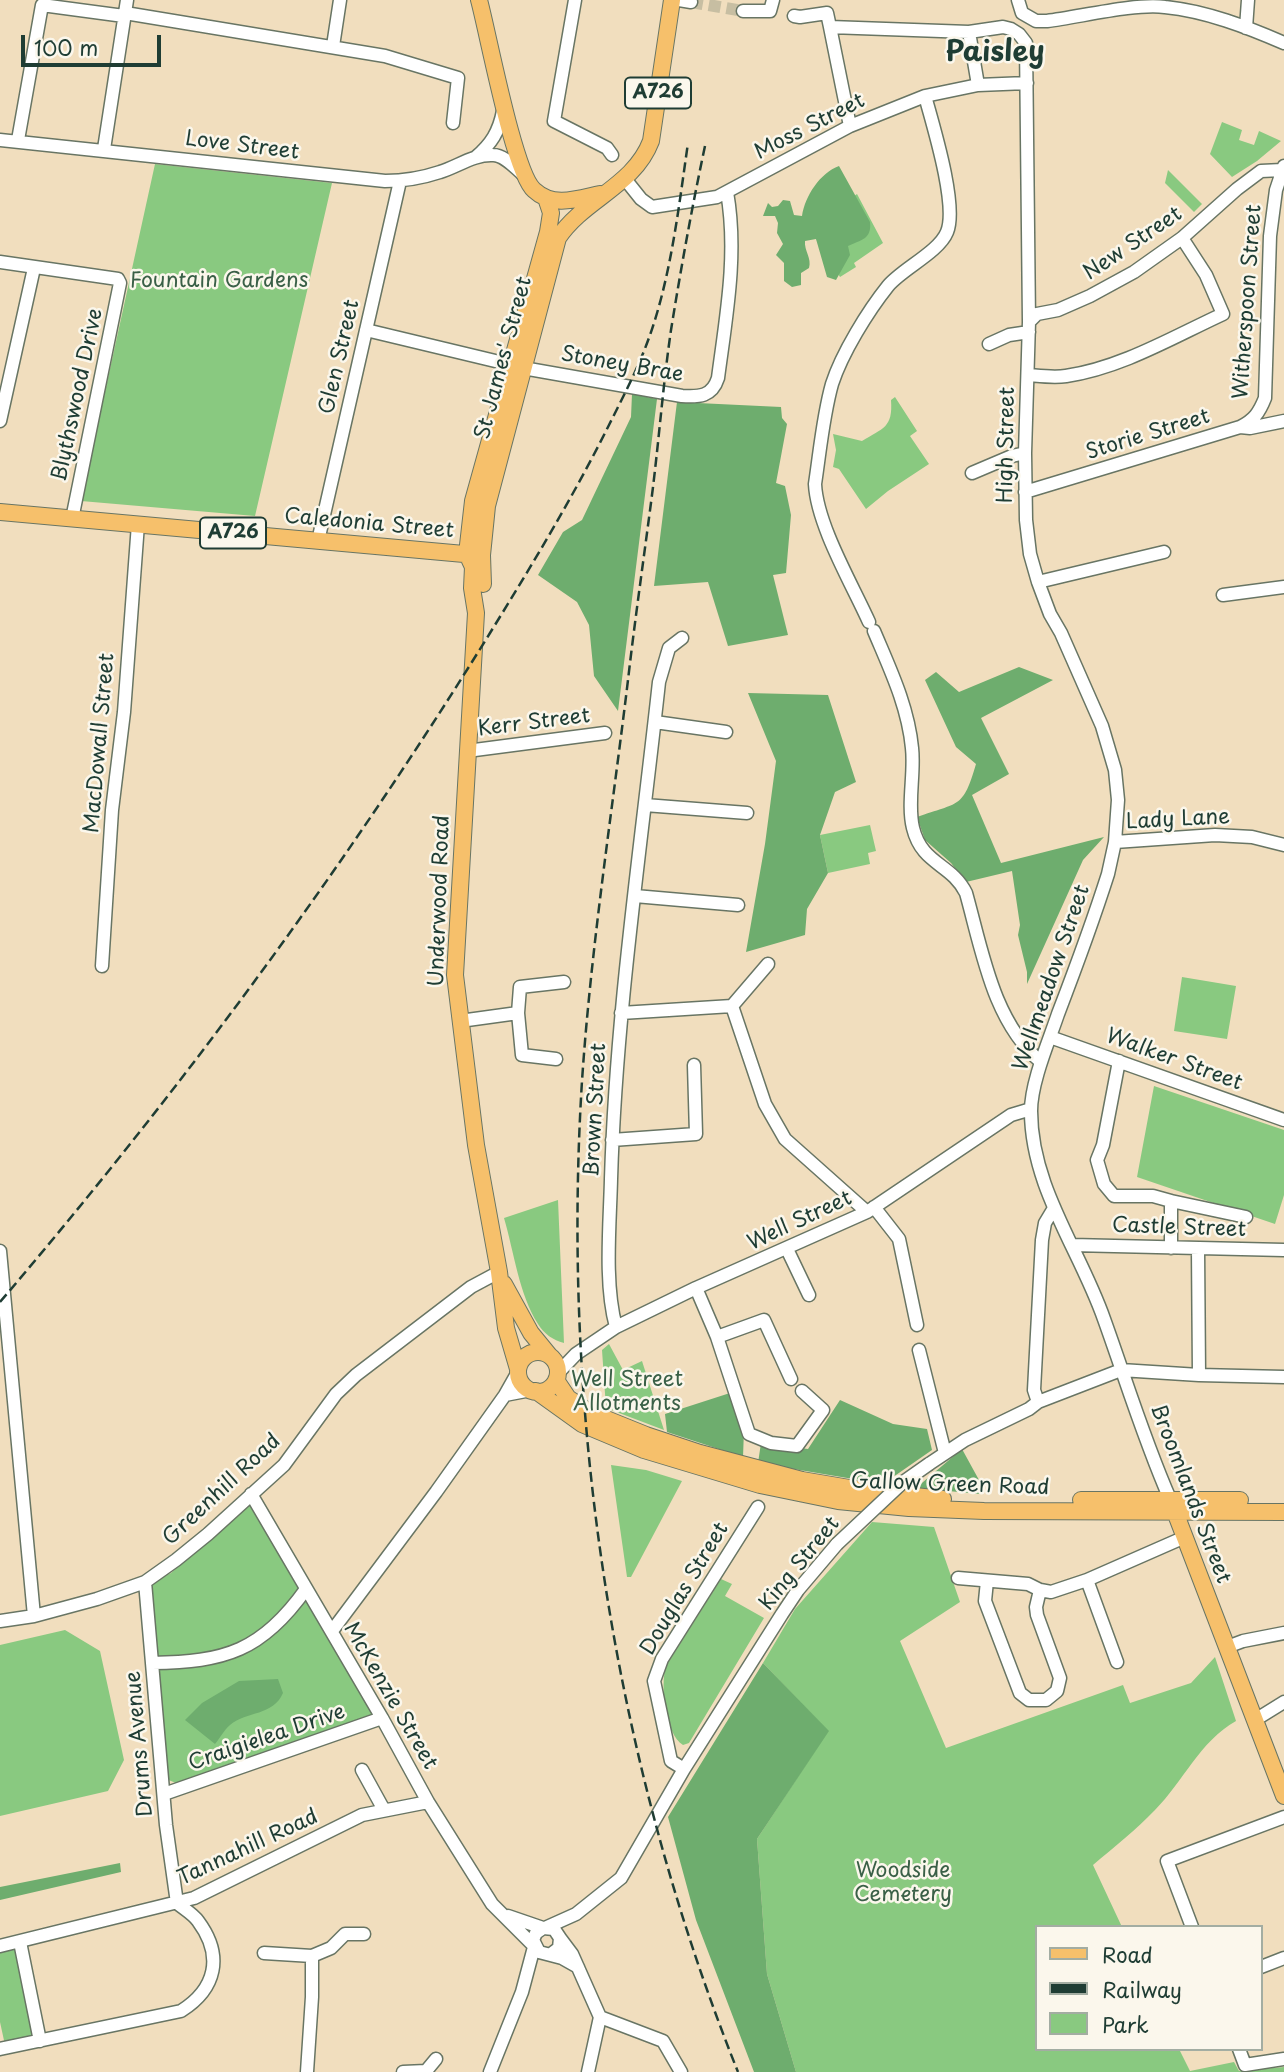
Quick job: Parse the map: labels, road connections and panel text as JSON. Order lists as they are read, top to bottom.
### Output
{
  "streets": {
    "main road": [
      "A726",
      "St James' Street",
      "Caledonia Street",
      "Underwood Road",
      "Gallow Green Road",
      "Broomlands Street"
    ],
    "street": [
      "Moss Street",
      "Love Street",
      "New Street",
      "Witherspoon Street",
      "Glen Street",
      "Stoney Brae",
      "Blythswood Drive",
      "Storie Street",
      "High Street",
      "Kerr Street",
      "MacDowall Street",
      "Lady Lane",
      "Wellmeadow Street",
      "Walker Street",
      "Brown Street",
      "Well Street",
      "Castle Street",
      "Greenhill Road",
      "King Street",
      "Douglas Street",
      "McKenzie Street",
      "Craigielea Drive",
      "Drums Avenue",
      "Tannahill Road"
    ]
  },
  "crossings": [
    ["A726", "Moss Street"],
    ["A726", "St James' Street"],
    ["Moss Street", "Stoney Brae"],
    ["Moss Street", "High Street"],
    ["Love Street", "Glen Street"],
    ["New Street", "Witherspoon Street"],
    ["New Street", "High Street"],
    ["Witherspoon Street", "Storie Street"],
    ["Glen Street", "Stoney Brae"],
    ["Glen Street", "Caledonia Street"],
    ["St James' Street", "Stoney Brae"],
    ["St James' Street", "Caledonia Street"],
    ["St James' Street", "Underwood Road"],
    ["Blythswood Drive", "Caledonia Street"],
    ["Storie Street", "High Street"],
    ["High Street", "Lady Lane"],
    ["High Street", "Wellmeadow Street"],
    ["Caledonia Street", "MacDowall Street"],
    ["Caledonia Street", "Underwood Road"],
    ["Kerr Street", "Underwood Road"],
    ["Lady Lane", "Wellmeadow Street"],
    ["Underwood Road", "Well Street"],
    ["Underwood Road", "Gallow Green Road"],
    ["Underwood Road", "Greenhill Road"],
    ["Wellmeadow Street", "Walker Street"],
    ["Wellmeadow Street", "Well Street"],
    ["Wellmeadow Street", "Broomlands Street"],
    ["Brown Street", "Well Street"],
    ["Well Street", "Gallow Green Road"],
    ["Castle Street", "Broomlands Street"],
    ["Gallow Green Road", "Broomlands Street"],
    ["Greenhill Road", "McKenzie Street"],
    ["Greenhill Road", "Drums Avenue"],
    ["Broomlands Street", "King Street"],
    ["King Street", "Douglas Street"],
    ["King Street", "McKenzie Street"],
    ["McKenzie Street", "Craigielea Drive"],
    ["McKenzie Street", "Tannahill Road"],
    ["Craigielea Drive", "Drums Avenue"],
    ["Drums Avenue", "Tannahill Road"]
  ],
  "districts": ["Paisley"],
  "parks": ["Fountain Gardens", "Well Street Allotments", "Woodside Cemetery"],
  "legend": ["Road", "Railway", "Park"],
  "scale_bar": "100 m"
}
